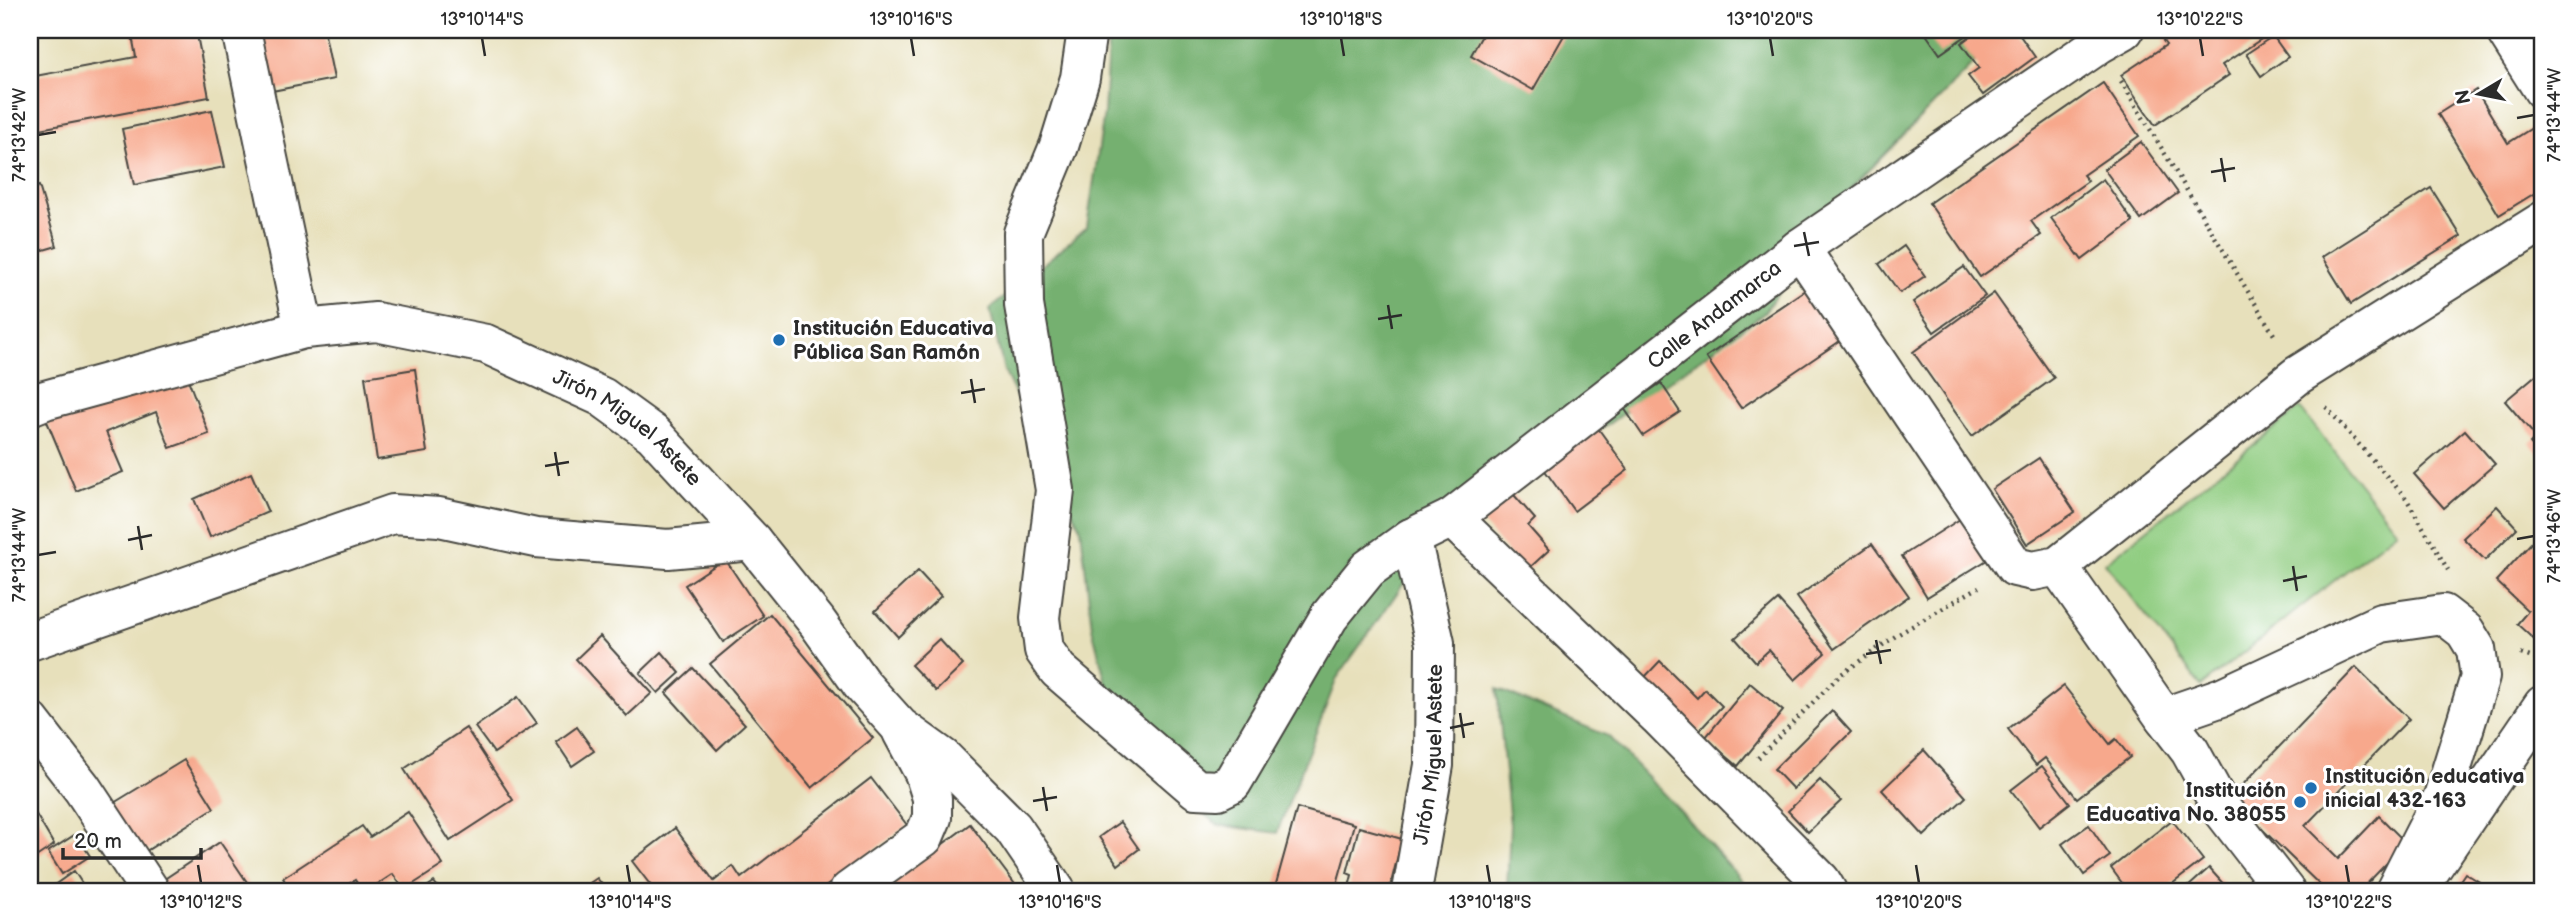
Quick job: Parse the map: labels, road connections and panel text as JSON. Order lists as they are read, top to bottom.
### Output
{
  "streets": {
    "street": ["Calle Andamarca", "Jirón Miguel Astete"]
  },
  "places": ["Institución Educativa Pública San Ramón", "Institución educativa inicial 432-163", "Institución Educativa No. 38055"],
  "scale_bar": "20 m",
  "north": "left",
  "coordinates": [
    "13°10'14\"S",
    "13°10'16\"S",
    "13°10'18\"S",
    "13°10'20\"S",
    "13°10'22\"S",
    "74°13'44\"W",
    "74°13'42\"W",
    "74°13'46\"W",
    "13°10'12\"S"
  ]
}
